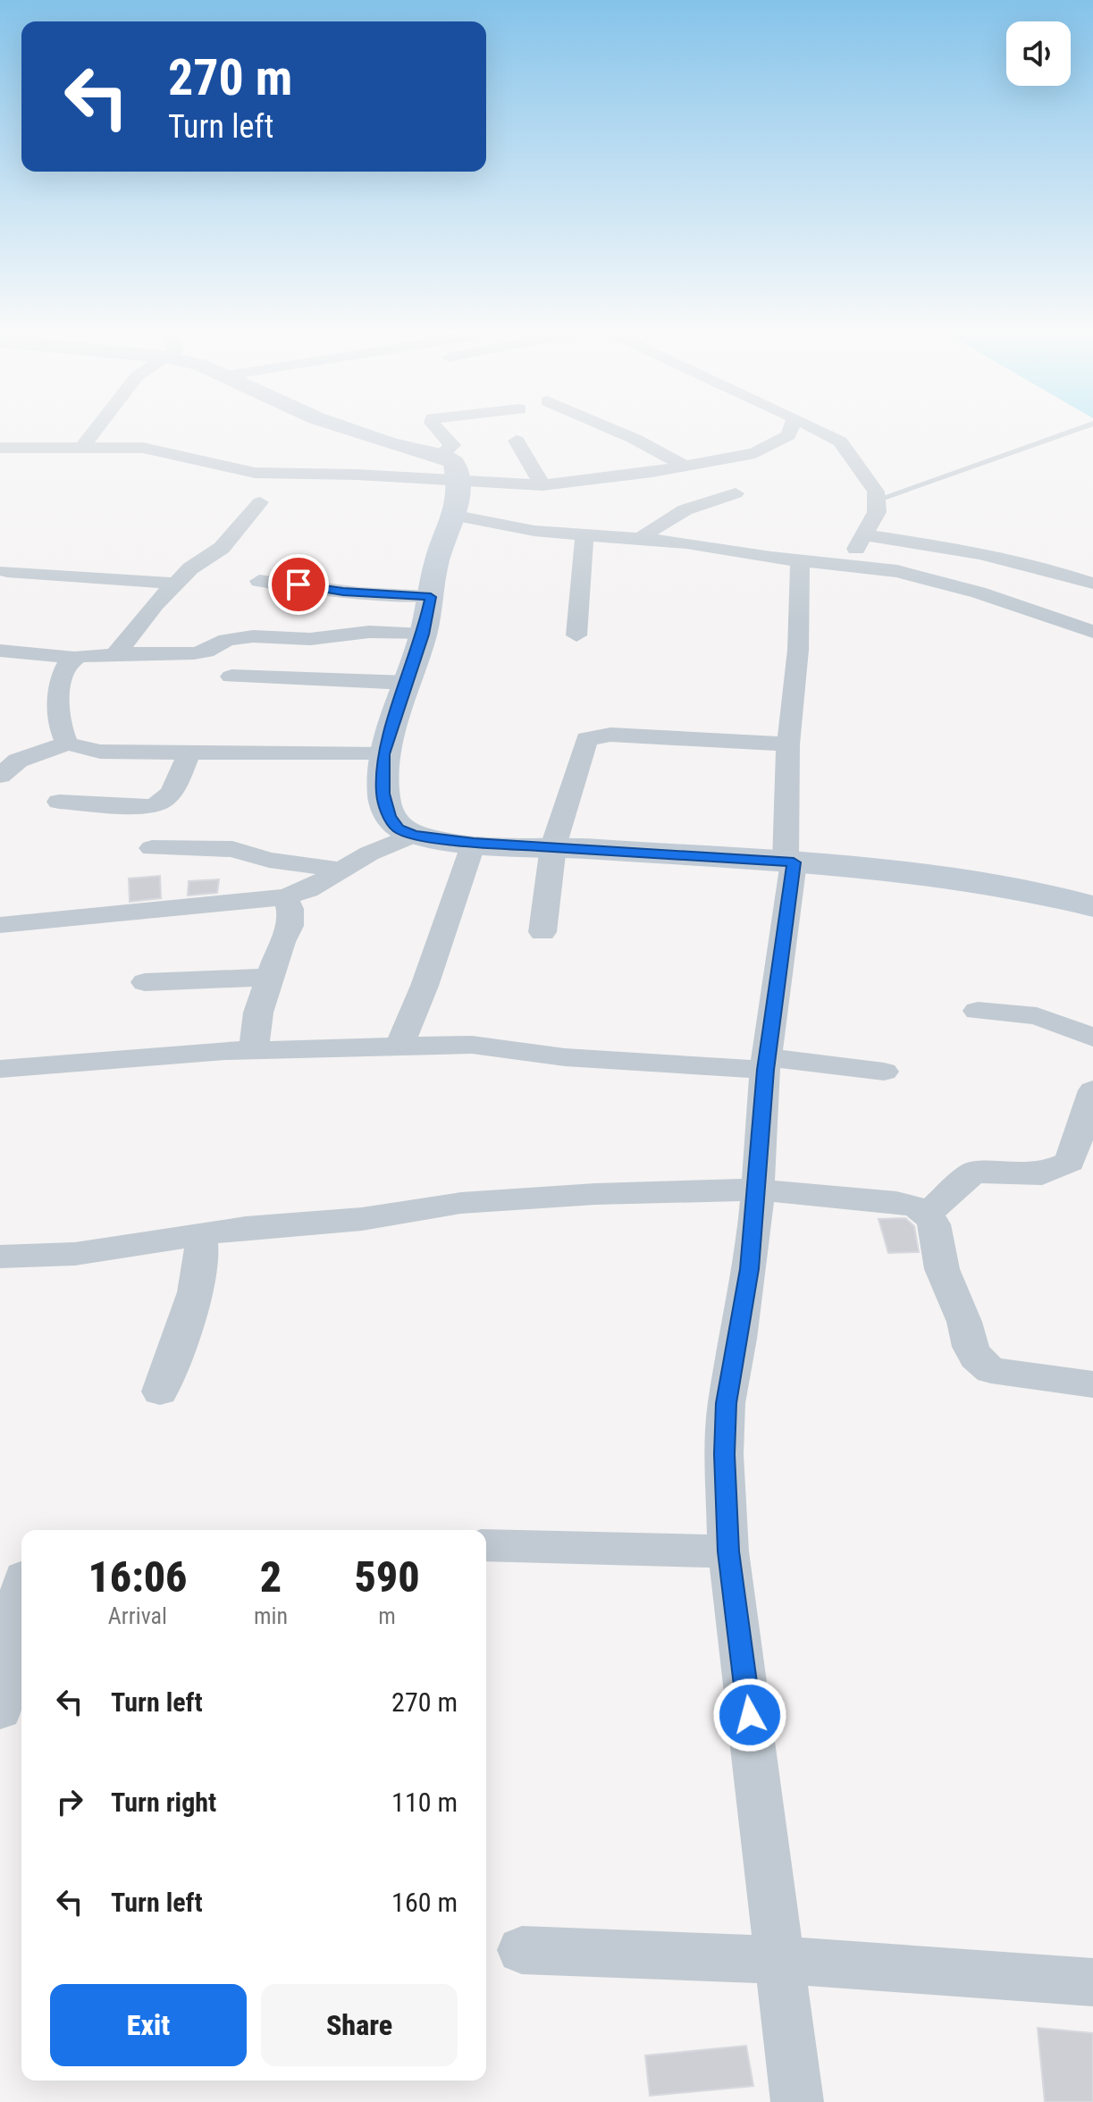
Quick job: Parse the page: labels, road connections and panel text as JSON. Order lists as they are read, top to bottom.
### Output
{
  "page": {
    "turn": ["270 m", "Turn left"],
    "eta": [
      "16:06",
      "Arrival",
      "2",
      "min",
      "590",
      "m"
    ],
    "list": [
      {
        "name": "Turn left",
        "value": "270 m"
      },
      {
        "name": "Turn right",
        "value": "110 m"
      },
      {
        "name": "Turn left",
        "value": "160 m"
      }
    ],
    "buttons": ["Exit", "Share"]
  }
}
